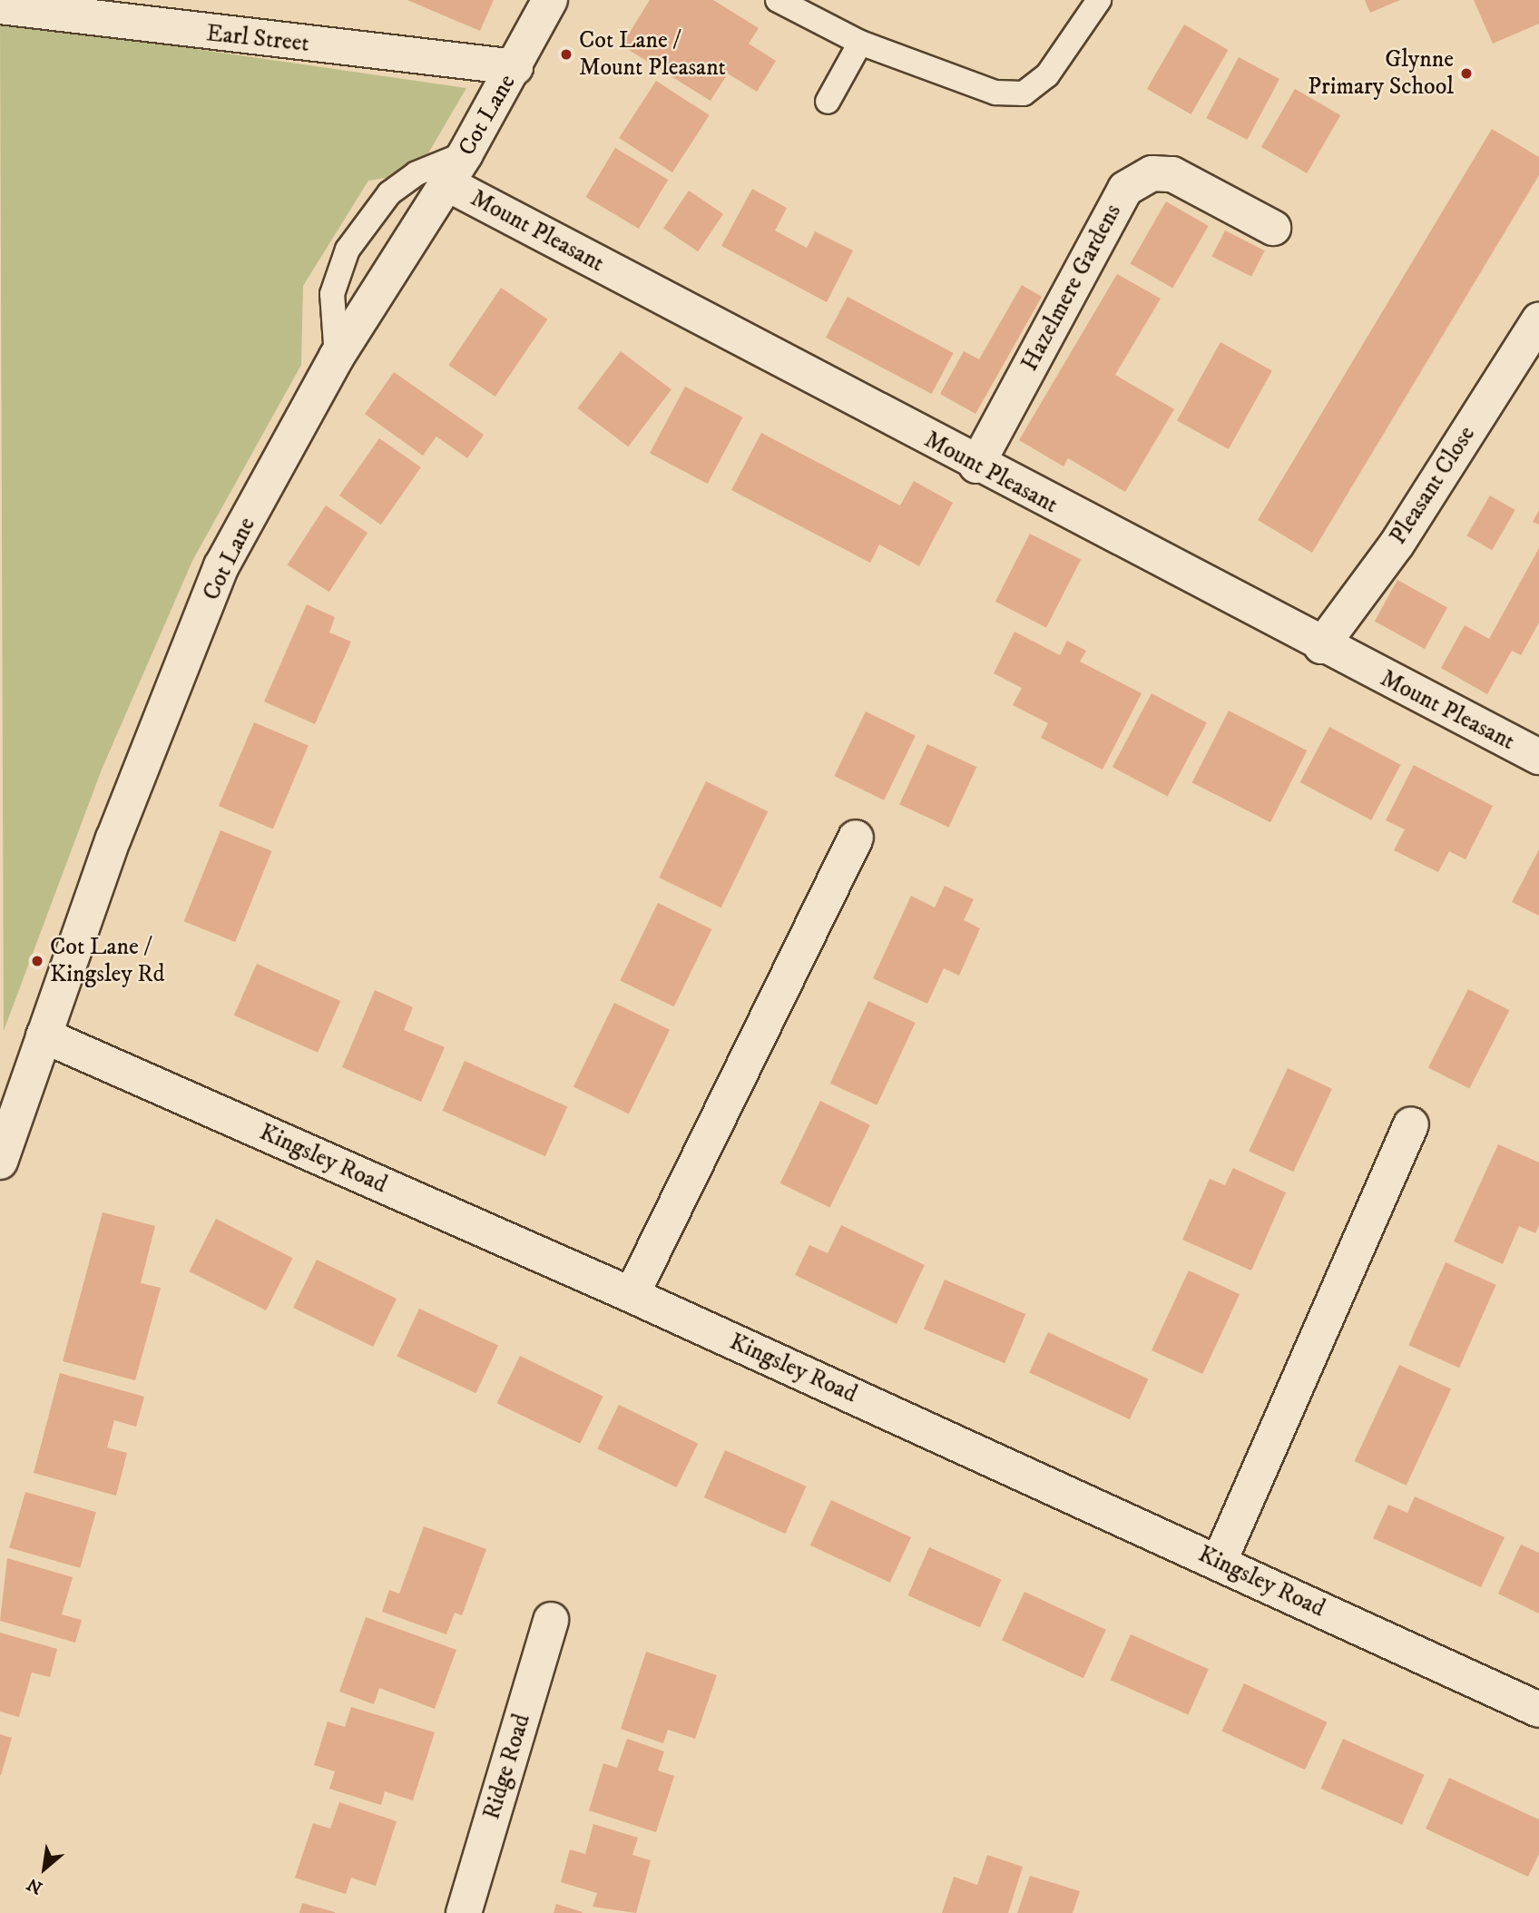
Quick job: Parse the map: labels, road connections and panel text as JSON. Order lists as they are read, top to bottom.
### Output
{
  "streets": {
    "street": [
      "Earl Street",
      "Cot Lane",
      "Mount Pleasant",
      "Hazelmere Gardens",
      "Pleasant Close",
      "Kingsley Road",
      "Ridge Road"
    ]
  },
  "crossings": [
    ["Earl Street", "Cot Lane"],
    ["Cot Lane", "Mount Pleasant"],
    ["Cot Lane", "Kingsley Road"],
    ["Mount Pleasant", "Hazelmere Gardens"],
    ["Mount Pleasant", "Pleasant Close"]
  ],
  "places": ["Cot Lane / Mount Pleasant", "Glynne Primary School", "Cot Lane / Kingsley Rd"],
  "north": "bottom left"
}
